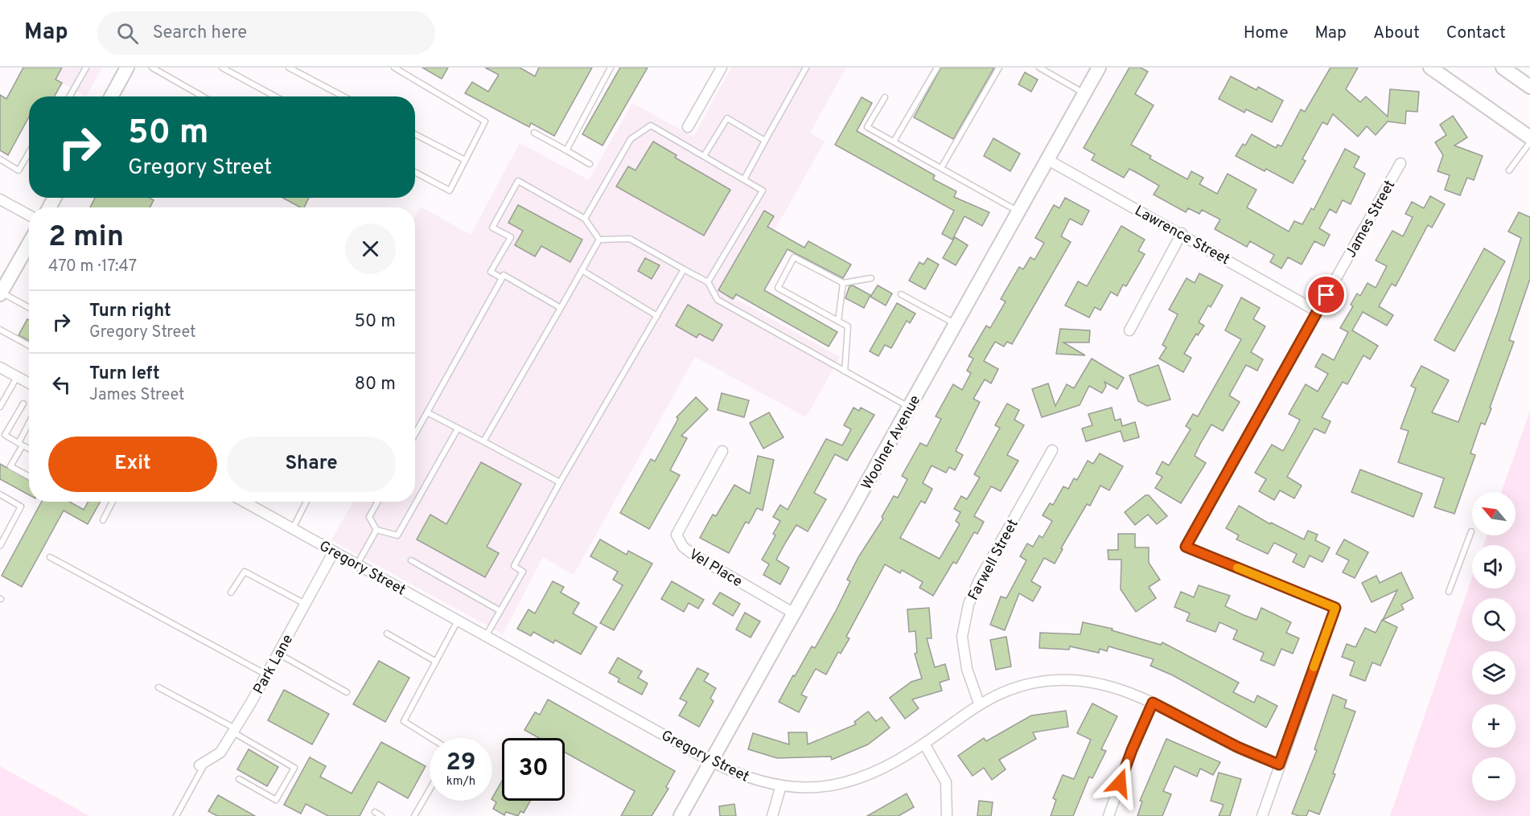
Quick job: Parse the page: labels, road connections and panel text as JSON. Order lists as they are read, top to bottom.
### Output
{
  "streets": {
    "street": [
      "James Street",
      "Lawrence Street",
      "Woolner Avenue",
      "Farwell Street",
      "Gregory Street",
      "Vel Place",
      "Park Lane"
    ]
  },
  "crossings": [
    ["James Street", "Lawrence Street"],
    ["James Street", "Gregory Street"],
    ["Lawrence Street", "Woolner Avenue"],
    ["Woolner Avenue", "Gregory Street"],
    ["Woolner Avenue", "Vel Place"],
    ["Farwell Street", "Gregory Street"],
    ["Gregory Street", "Park Lane"]
  ],
  "north": "top left",
  "page": {
    "header": "Map",
    "search": "Search here",
    "nav": [
      "Home",
      "Map",
      "About",
      "Contact"
    ],
    "turn": ["50 m", "Gregory Street"],
    "heading": ["2 min", "470 m · 17:47"],
    "list": [
      {
        "name": "Turn right",
        "note": "Gregory Street",
        "value": "50 m"
      },
      {
        "name": "Turn left",
        "note": "James Street",
        "value": "80 m"
      }
    ],
    "buttons": ["Exit", "Share"],
    "map_buttons": ["+", "−"],
    "speed": "29 km/h",
    "limit": "30"
  }
}
